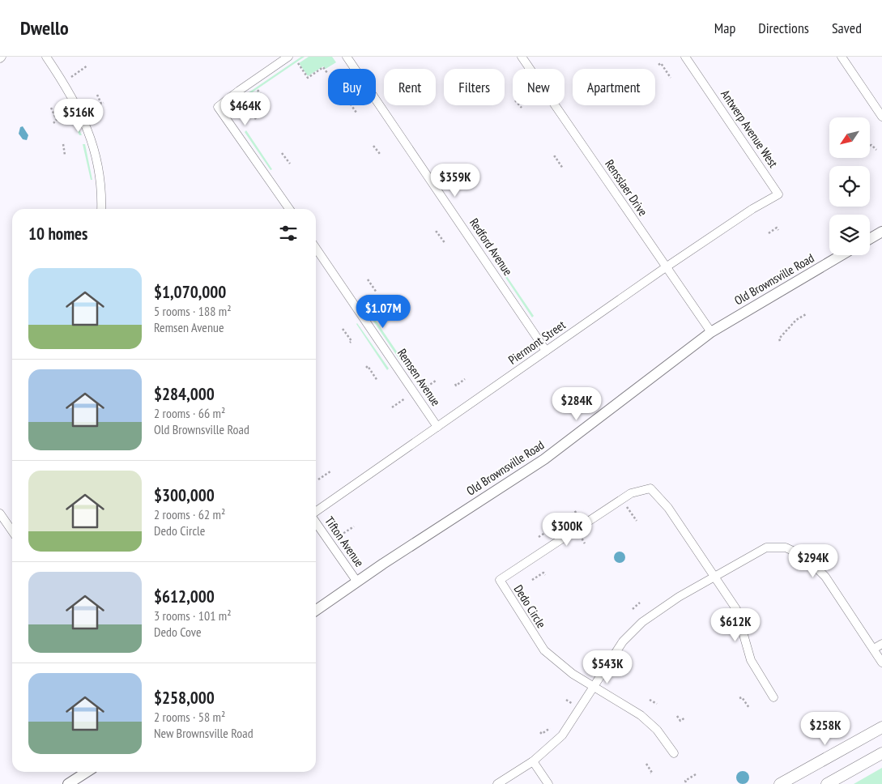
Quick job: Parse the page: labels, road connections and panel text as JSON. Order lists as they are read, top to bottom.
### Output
{
  "streets": {
    "street": [
      "Antwerp Avenue West",
      "Rensslaer Drive",
      "Redford Avenue",
      "Old Brownsville Road",
      "Piermont Street",
      "Remsen Avenue",
      "Tifton Avenue",
      "Dedo Circle"
    ]
  },
  "crossings": [
    ["Antwerp Avenue West", "Piermont Street"],
    ["Rensslaer Drive", "Old Brownsville Road"],
    ["Rensslaer Drive", "Piermont Street"],
    ["Redford Avenue", "Piermont Street"],
    ["Old Brownsville Road", "Tifton Avenue"],
    ["Piermont Street", "Remsen Avenue"]
  ],
  "north": "bottom left",
  "page": {
    "header": "Dwello",
    "nav": ["Map", "Directions", "Saved"],
    "chip": [
      "Buy",
      "Rent",
      "Filters",
      "New",
      "Apartment"
    ],
    "price": [
      "$464K",
      "$516K",
      "$359K",
      "$1.07M",
      "$284K",
      "$300K",
      "$294K",
      "$612K",
      "$543K",
      "$258K"
    ],
    "heading": "10 homes",
    "list": [
      {
        "name": "$1,070,000",
        "note": "5 rooms · 188 m² · Remsen Avenue"
      },
      {
        "name": "$284,000",
        "note": "2 rooms · 66 m² · Old Brownsville Road"
      },
      {
        "name": "$300,000",
        "note": "2 rooms · 62 m² · Dedo Circle"
      },
      {
        "name": "$612,000",
        "note": "3 rooms · 101 m² · Dedo Cove"
      },
      {
        "name": "$258,000",
        "note": "2 rooms · 58 m² · New Brownsville Road"
      }
    ]
  }
}
